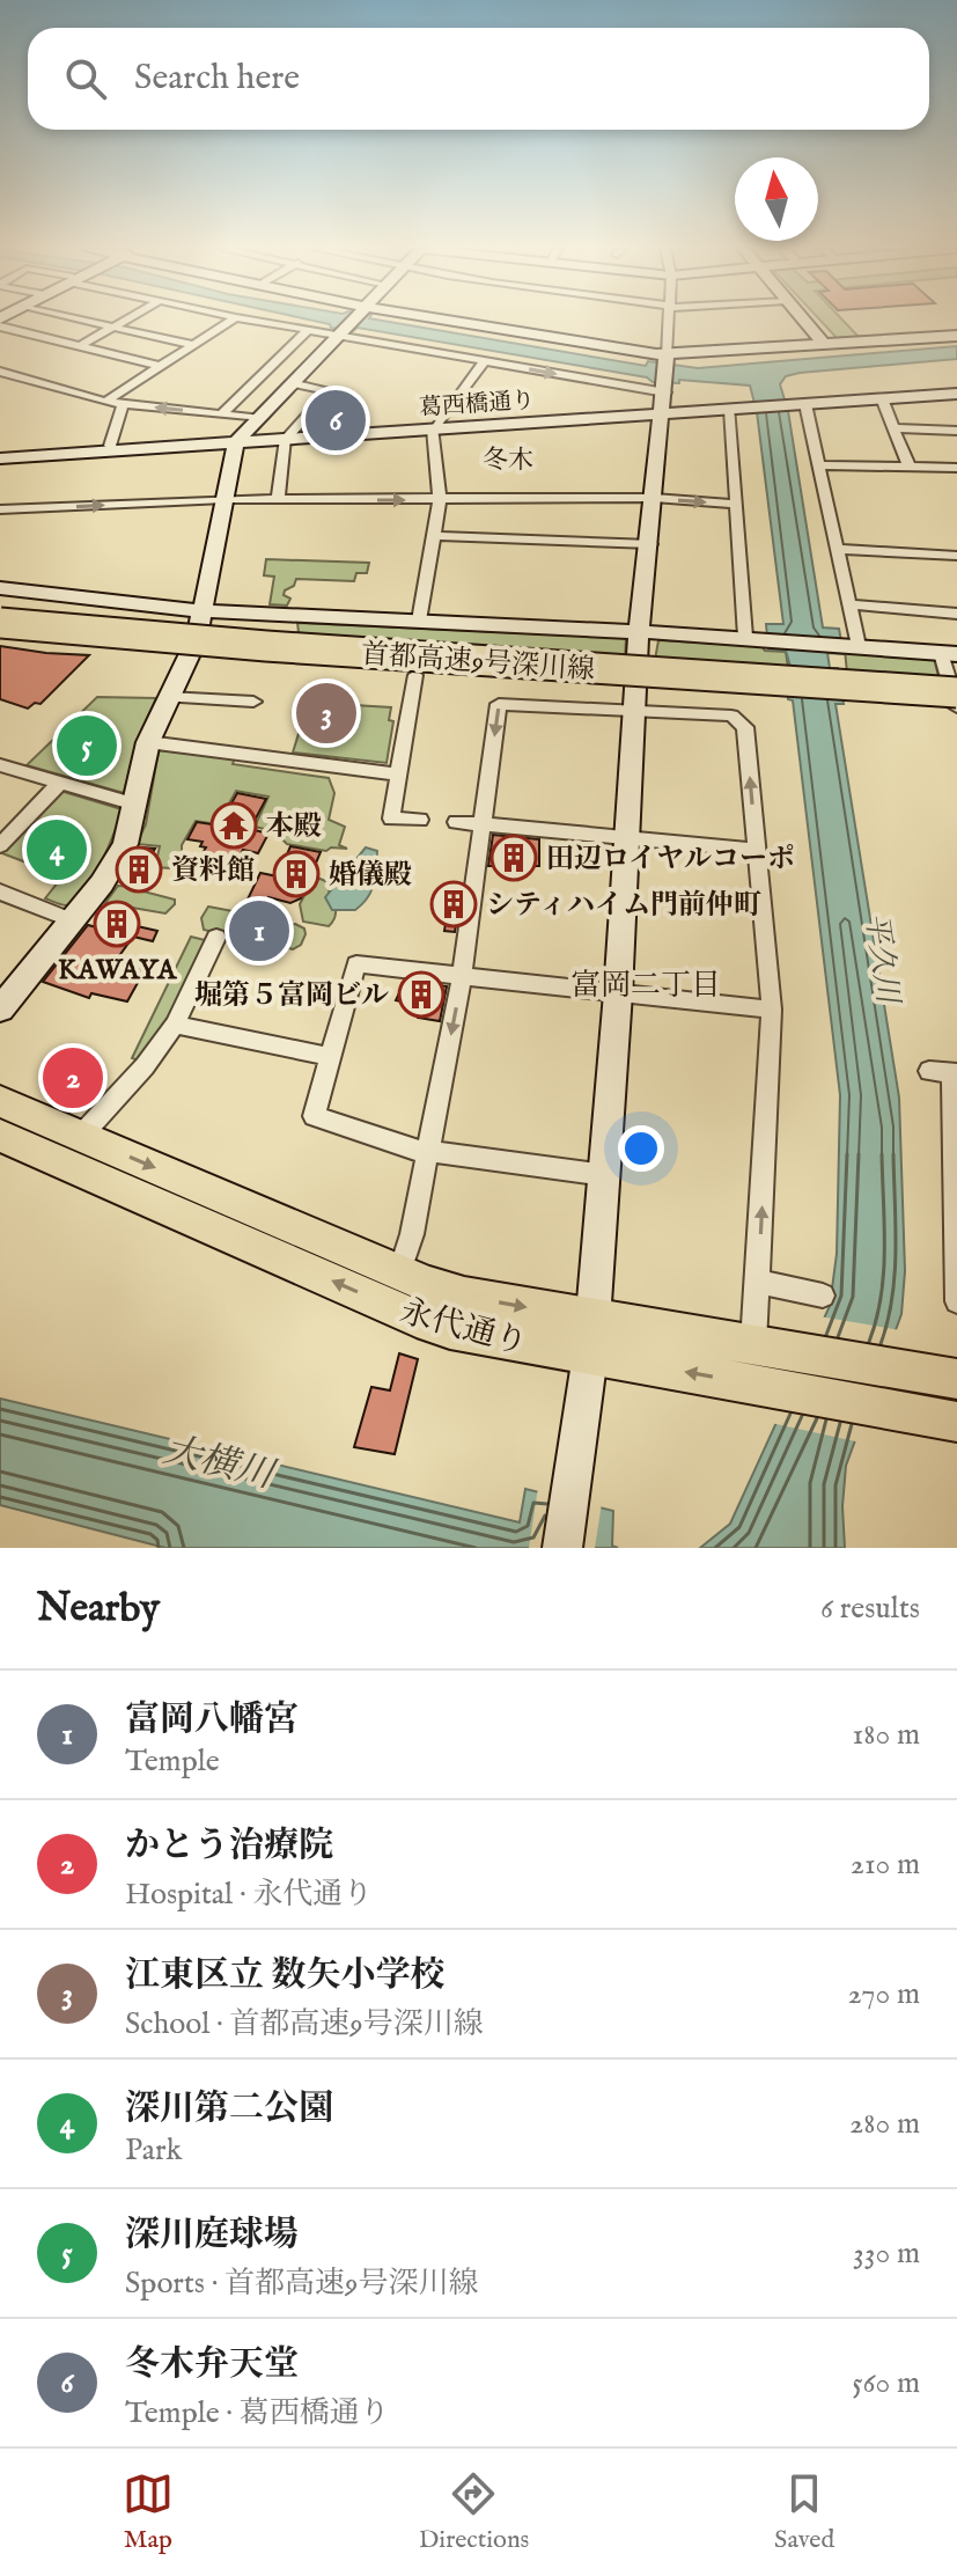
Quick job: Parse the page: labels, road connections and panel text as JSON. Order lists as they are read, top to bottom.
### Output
{
  "streets": {
    "highway": ["首都高速9号深川線"],
    "main road": ["永代通り"],
    "street": ["葛西橋通り"]
  },
  "districts": ["冬木", "富岡二丁目"],
  "water": ["平久川", "大横川"],
  "places": {
    "temple": ["本殿"],
    "building": [
      "田辺ロイヤルコーポ",
      "資料館",
      "婚儀殿",
      "シティハイム門前仲町",
      "KAWAYA",
      "堀第５富岡ビル"
    ]
  },
  "north": "top",
  "page": {
    "search": "Search here",
    "pins": [
      "6",
      "3",
      "5",
      "4",
      "1",
      "2"
    ],
    "heading": ["Nearby", "6 results"],
    "list": [
      {
        "mark": "1",
        "name": "富岡八幡宮",
        "note": "Temple",
        "value": "180 m"
      },
      {
        "mark": "2",
        "name": "かとう治療院",
        "note": "Hospital · 永代通り",
        "value": "210 m"
      },
      {
        "mark": "3",
        "name": "江東区立 数矢小学校",
        "note": "School · 首都高速9号深川線",
        "value": "270 m"
      },
      {
        "mark": "4",
        "name": "深川第二公園",
        "note": "Park",
        "value": "280 m"
      },
      {
        "mark": "5",
        "name": "深川庭球場",
        "note": "Sports · 首都高速9号深川線",
        "value": "330 m"
      },
      {
        "mark": "6",
        "name": "冬木弁天堂",
        "note": "Temple · 葛西橋通り",
        "value": "560 m"
      }
    ],
    "nav": ["Map", "Directions", "Saved"]
  }
}
